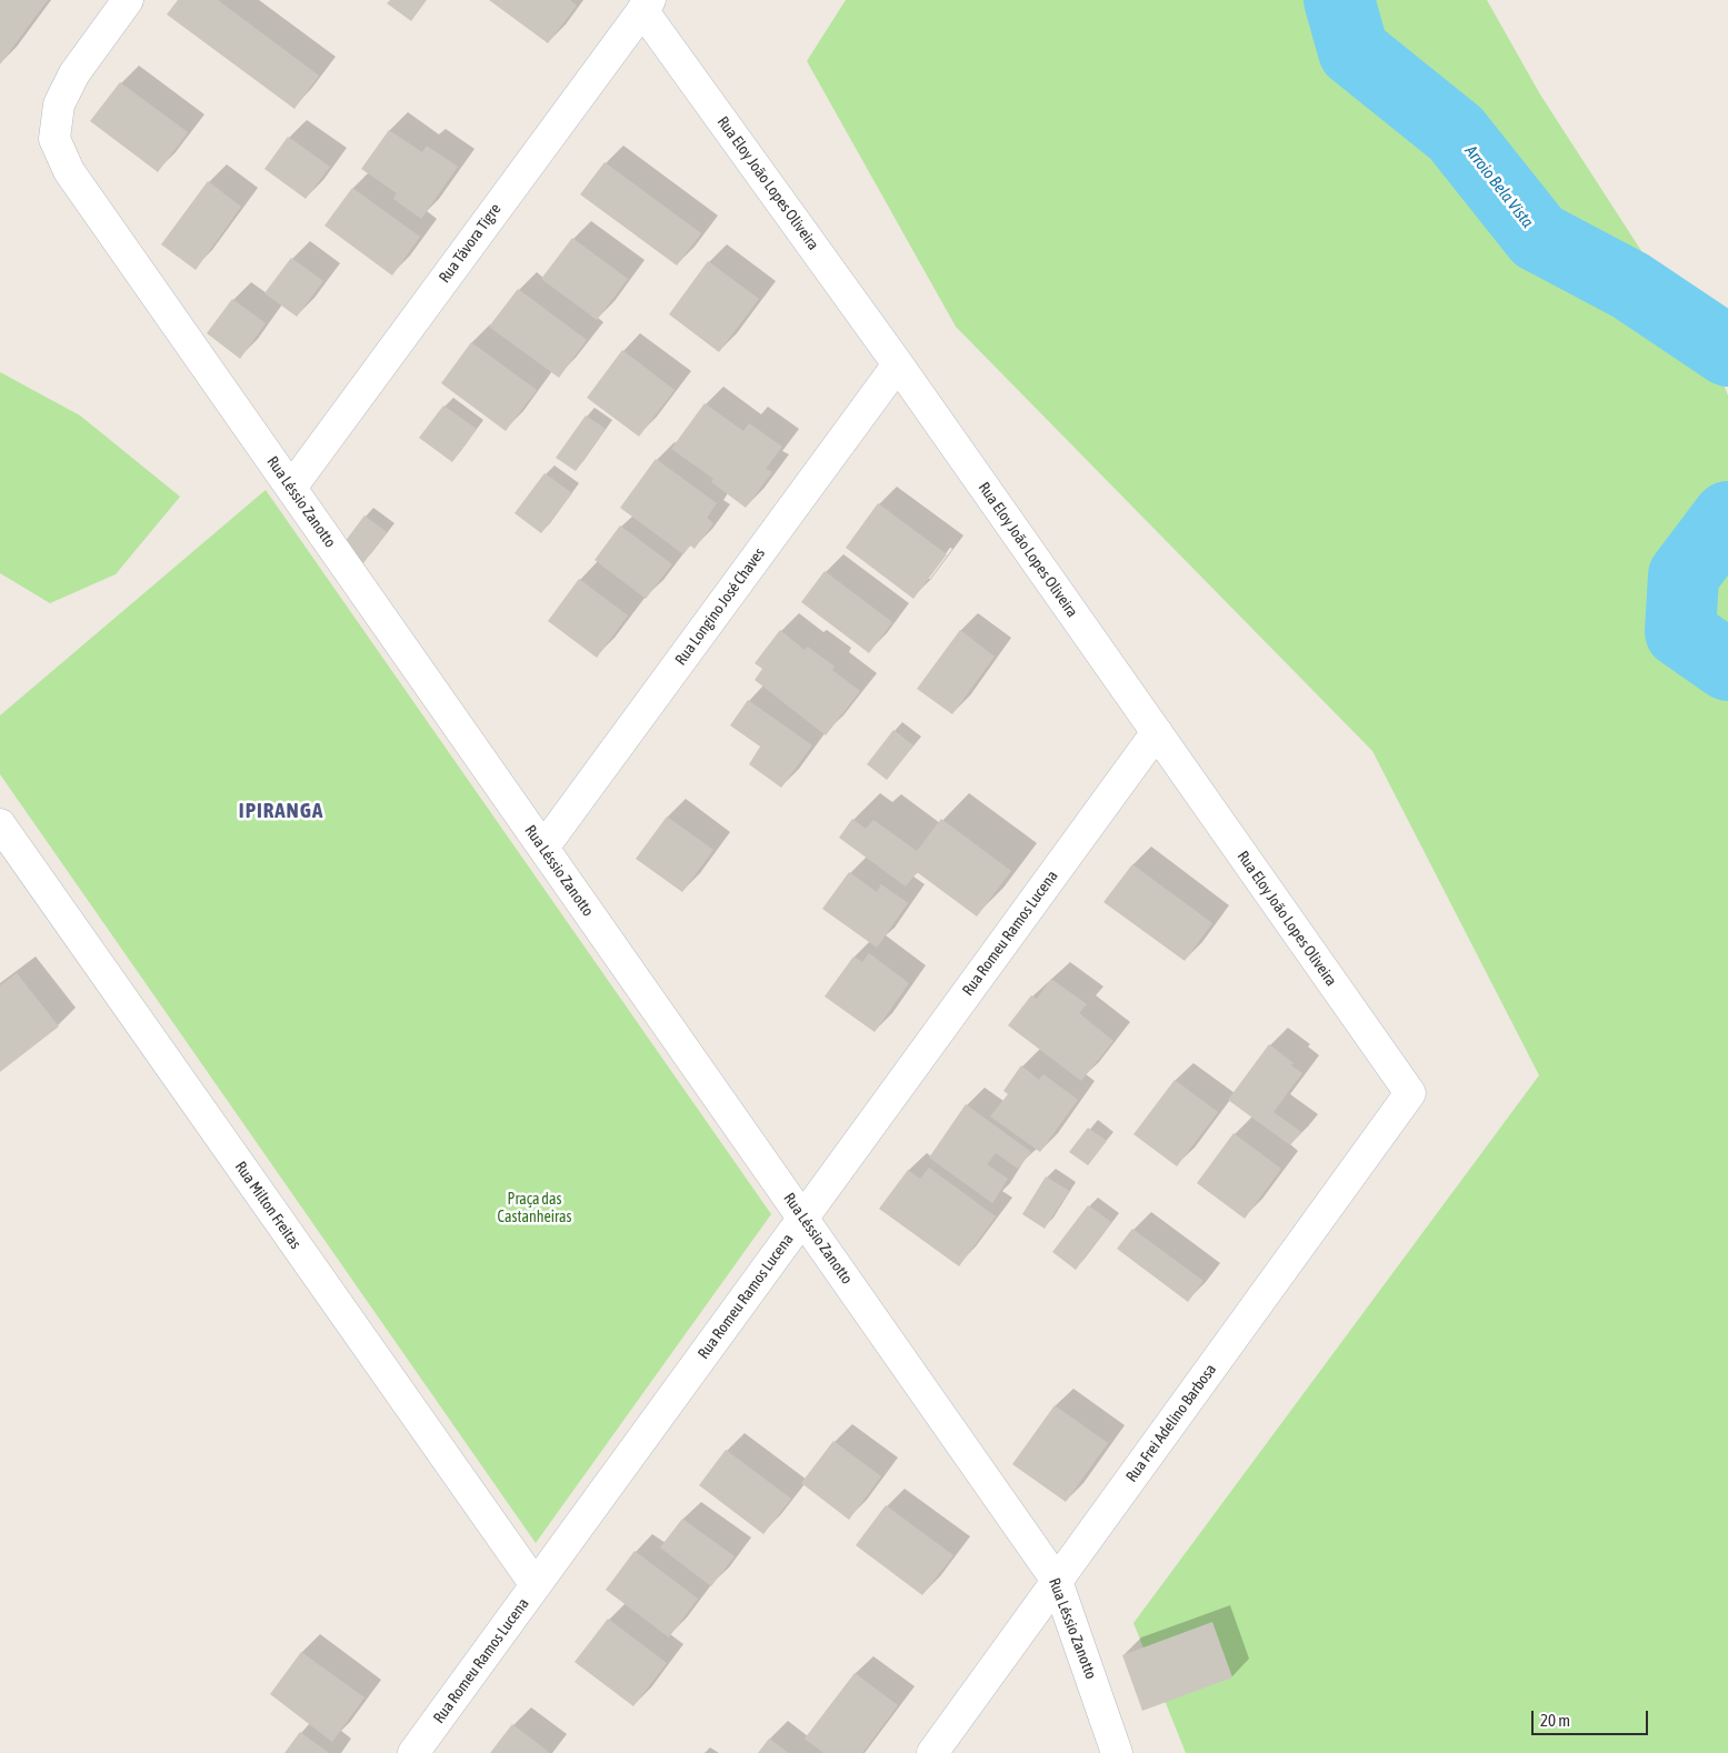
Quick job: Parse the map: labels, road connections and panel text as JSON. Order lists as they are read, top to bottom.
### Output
{
  "streets": {
    "street": [
      "Rua Eloy João Lopes Oliveira",
      "Rua Távora Tigre",
      "Rua Léssio Zanotto",
      "Rua Longino José Chaves",
      "Rua Romeu Ramos Lucena",
      "Rua Milton Freitas",
      "Rua Frei Adelino Barbosa"
    ]
  },
  "crossings": [
    ["Rua Eloy João Lopes Oliveira", "Rua Távora Tigre"],
    ["Rua Eloy João Lopes Oliveira", "Rua Longino José Chaves"],
    ["Rua Eloy João Lopes Oliveira", "Rua Romeu Ramos Lucena"],
    ["Rua Eloy João Lopes Oliveira", "Rua Frei Adelino Barbosa"],
    ["Rua Távora Tigre", "Rua Léssio Zanotto"],
    ["Rua Léssio Zanotto", "Rua Longino José Chaves"],
    ["Rua Léssio Zanotto", "Rua Romeu Ramos Lucena"],
    ["Rua Léssio Zanotto", "Rua Frei Adelino Barbosa"],
    ["Rua Romeu Ramos Lucena", "Rua Milton Freitas"]
  ],
  "districts": ["IPIRANGA"],
  "water": ["Arroio Bela Vista"],
  "parks": ["Praça das Castanheiras"],
  "scale_bar": "20 m"
}
